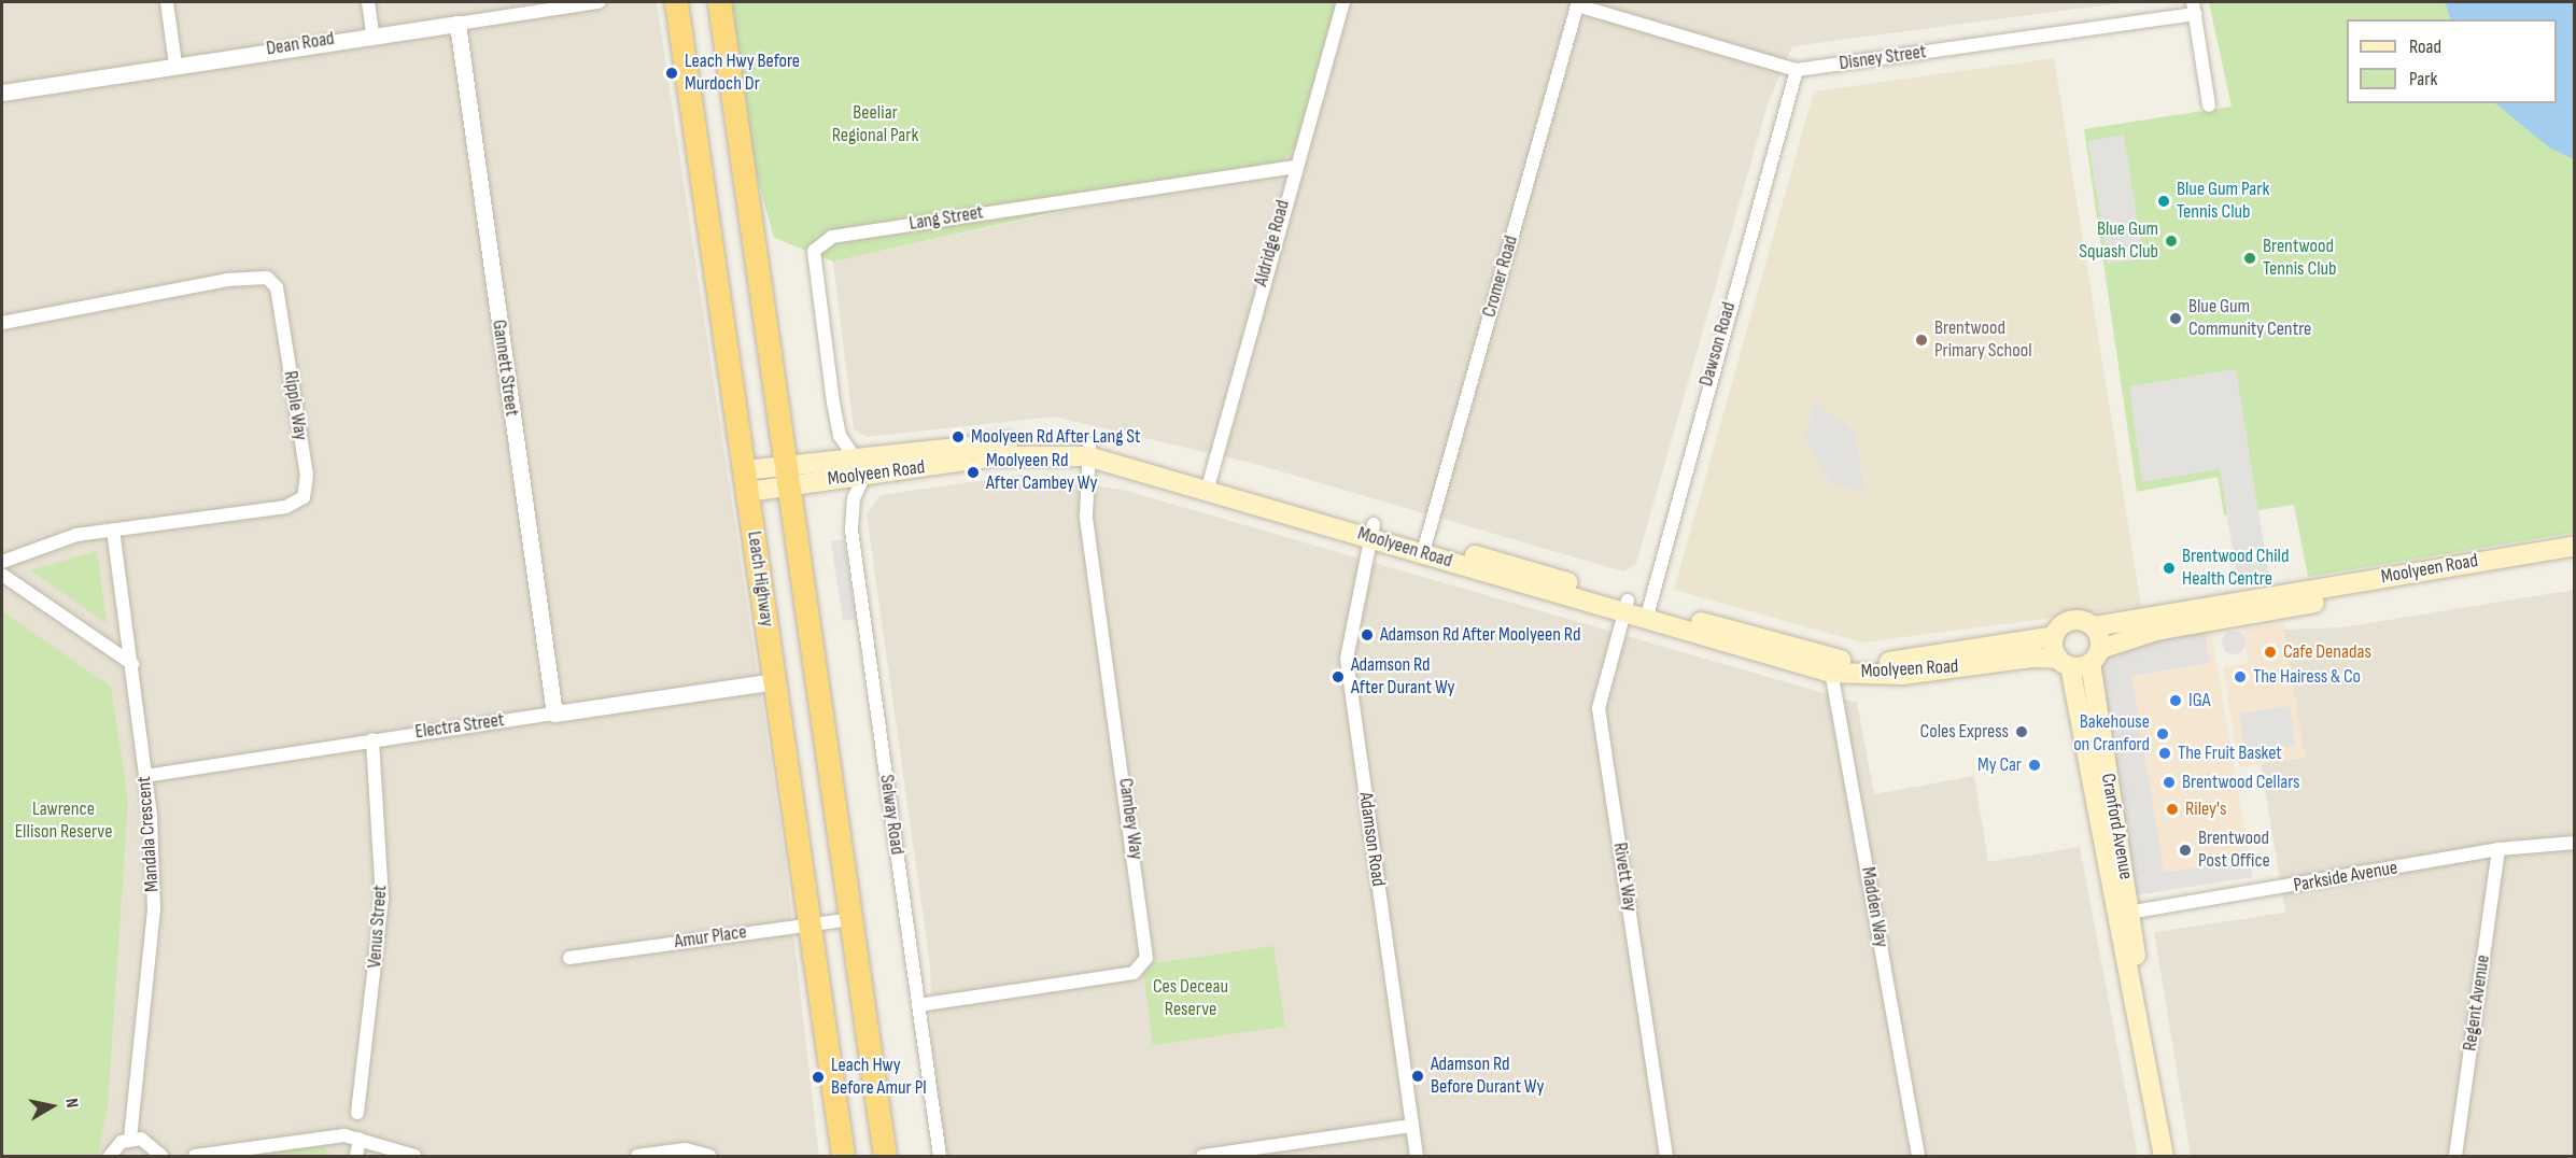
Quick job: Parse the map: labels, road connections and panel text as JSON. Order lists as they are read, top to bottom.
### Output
{
  "streets": {
    "highway": ["Leach Highway"],
    "main road": ["Moolyeen Road", "Cranford Avenue"],
    "street": [
      "Dean Road",
      "Disney Street",
      "Lang Street",
      "Aldridge Road",
      "Cromer Road",
      "Dawson Road",
      "Gannett Street",
      "Ripple Way",
      "Electra Street",
      "Selway Road",
      "Cambey Way",
      "Mandala Crescent",
      "Adamson Road",
      "Rivett Way",
      "Parkside Avenue",
      "Madden Way",
      "Venus Street",
      "Amur Place",
      "Regent Avenue"
    ]
  },
  "crossings": [
    ["Dean Road", "Gannett Street"],
    ["Disney Street", "Cromer Road"],
    ["Disney Street", "Dawson Road"],
    ["Lang Street", "Aldridge Road"],
    ["Lang Street", "Moolyeen Road"],
    ["Aldridge Road", "Moolyeen Road"],
    ["Cromer Road", "Moolyeen Road"],
    ["Dawson Road", "Moolyeen Road"],
    ["Gannett Street", "Electra Street"],
    ["Ripple Way", "Mandala Crescent"],
    ["Moolyeen Road", "Leach Highway"],
    ["Moolyeen Road", "Selway Road"],
    ["Moolyeen Road", "Cambey Way"],
    ["Moolyeen Road", "Cranford Avenue"],
    ["Moolyeen Road", "Adamson Road"],
    ["Moolyeen Road", "Rivett Way"],
    ["Moolyeen Road", "Madden Way"],
    ["Leach Highway", "Electra Street"],
    ["Leach Highway", "Amur Place"],
    ["Electra Street", "Mandala Crescent"],
    ["Electra Street", "Venus Street"],
    ["Selway Road", "Cambey Way"],
    ["Cranford Avenue", "Parkside Avenue"],
    ["Parkside Avenue", "Regent Avenue"]
  ],
  "parks": ["Beeliar Regional Park", "Lawrence Ellison Reserve", "Ces Deceau Reserve"],
  "places": [
    "Leach Hwy Before Murdoch Dr",
    "Blue Gum Park Tennis Club",
    "Blue Gum Squash Club",
    "Brentwood Tennis Club",
    "Blue Gum Community Centre",
    "Brentwood Primary School",
    "Moolyeen Rd After Lang St",
    "Moolyeen Rd After Cambey Wy",
    "Brentwood Child Health Centre",
    "Adamson Rd After Moolyeen Rd",
    "Cafe Denadas",
    "Adamson Rd After Durant Wy",
    "The Hairess & Co",
    "IGA",
    "Coles Express",
    "Bakehouse on Cranford",
    "The Fruit Basket",
    "My Car",
    "Brentwood Cellars",
    "Riley's",
    "Brentwood Post Office",
    "Adamson Rd Before Durant Wy",
    "Leach Hwy Before Amur Pl"
  ],
  "legend": ["Road", "Park"],
  "north": "right"
}
